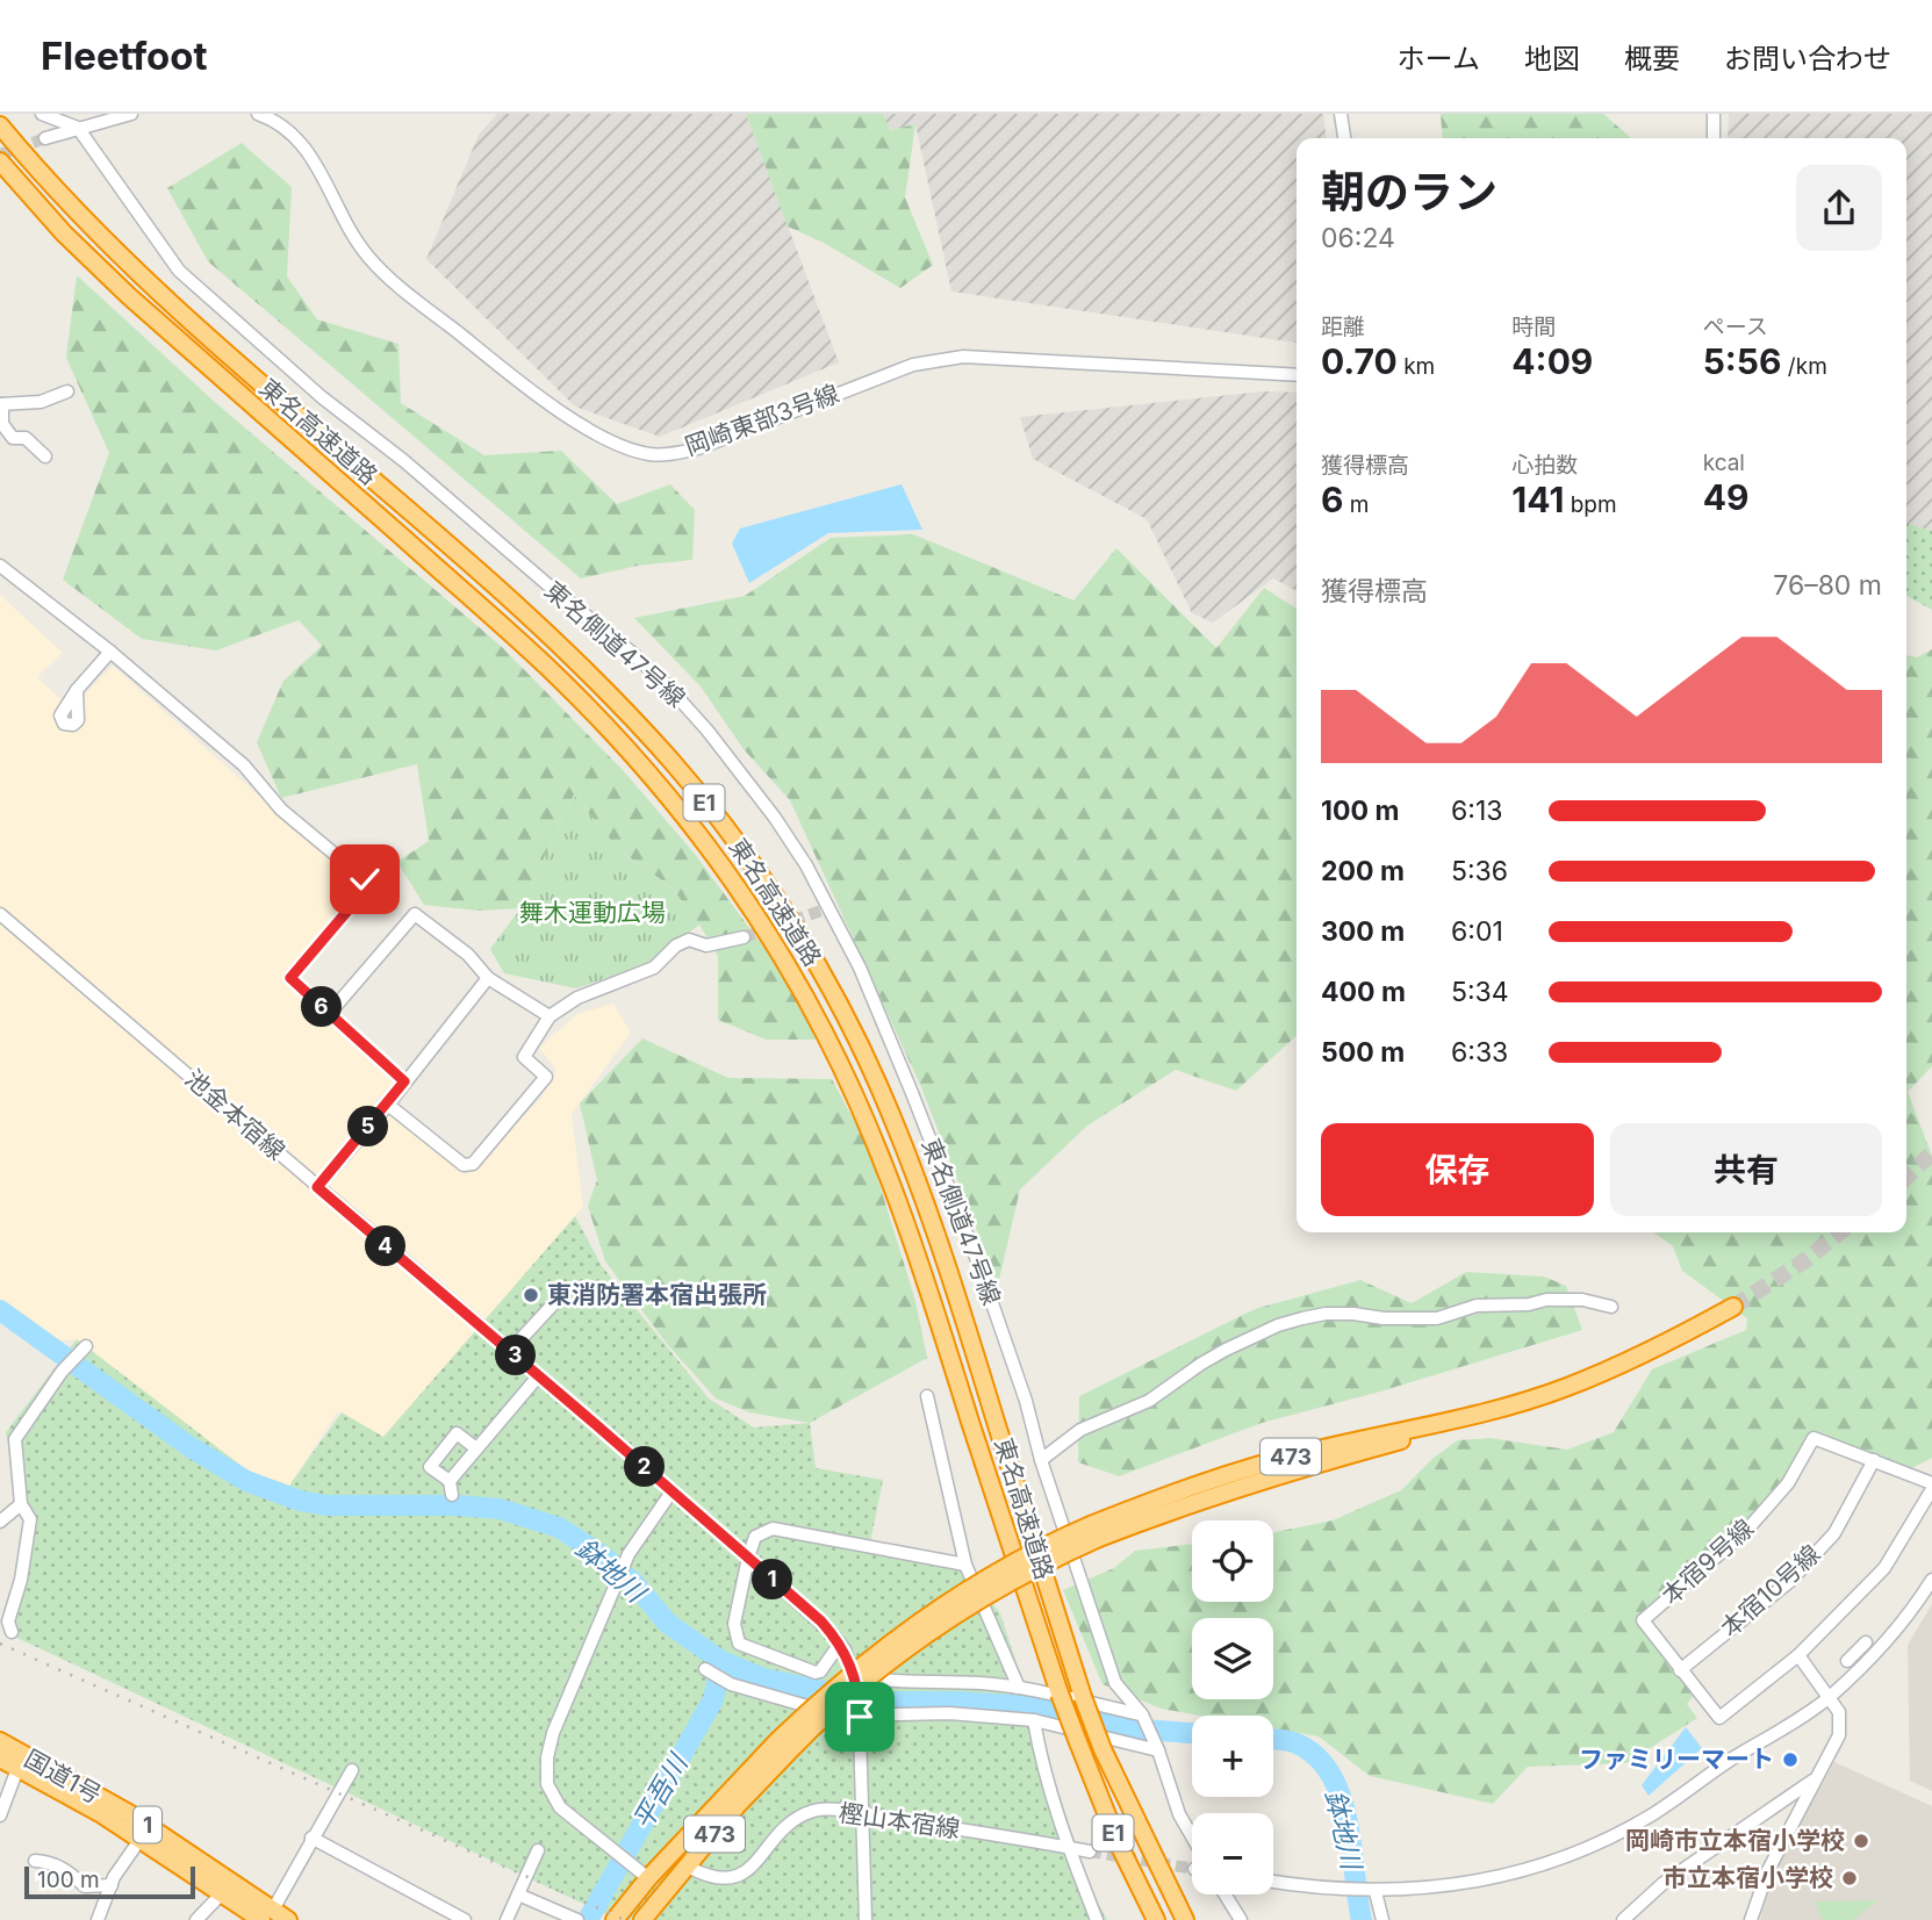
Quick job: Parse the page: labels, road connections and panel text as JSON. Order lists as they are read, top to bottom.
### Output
{
  "streets": {
    "highway": [
      "東名高速道路",
      "E1",
      "473",
      "国道1号",
      "1"
    ],
    "street": [
      "岡崎東部3号線",
      "東名側道47号線",
      "池金本宿線",
      "本宿9号線",
      "本宿10号線",
      "樫山本宿線"
    ]
  },
  "crossings": [
    ["473", "樫山本宿線"],
    ["本宿9号線", "本宿10号線"]
  ],
  "water": ["鉢地川", "平吾川"],
  "parks": ["舞木運動広場"],
  "places": [
    "東消防署本宿出張所",
    "ファミリーマート",
    "岡崎市立本宿小学校",
    "市立本宿小学校"
  ],
  "scale_bar": "100 m",
  "page": {
    "header": "Fleetfoot",
    "nav": [
      "ホーム",
      "地図",
      "概要",
      "お問い合わせ"
    ],
    "heading": ["朝のラン", "06:24"],
    "stats": [
      ["距離", "0.70 km"],
      ["時間", "4:09"],
      ["ペース", "5:56 /km"],
      ["獲得標高", "6 m"],
      ["心拍数", "141 bpm"],
      ["kcal", "49"]
    ],
    "chart": ["獲得標高", "76–80 m"],
    "list": [
      {
        "name": "100 m",
        "note": "6:13"
      },
      {
        "name": "200 m",
        "note": "5:36"
      },
      {
        "name": "300 m",
        "note": "6:01"
      },
      {
        "name": "400 m",
        "note": "5:34"
      },
      {
        "name": "500 m",
        "note": "6:33"
      }
    ],
    "pins": [
      "6",
      "5",
      "4",
      "3",
      "2",
      "1"
    ],
    "buttons": ["保存", "共有"],
    "map_buttons": ["+", "−"],
    "scale": "100 m"
  }
}
